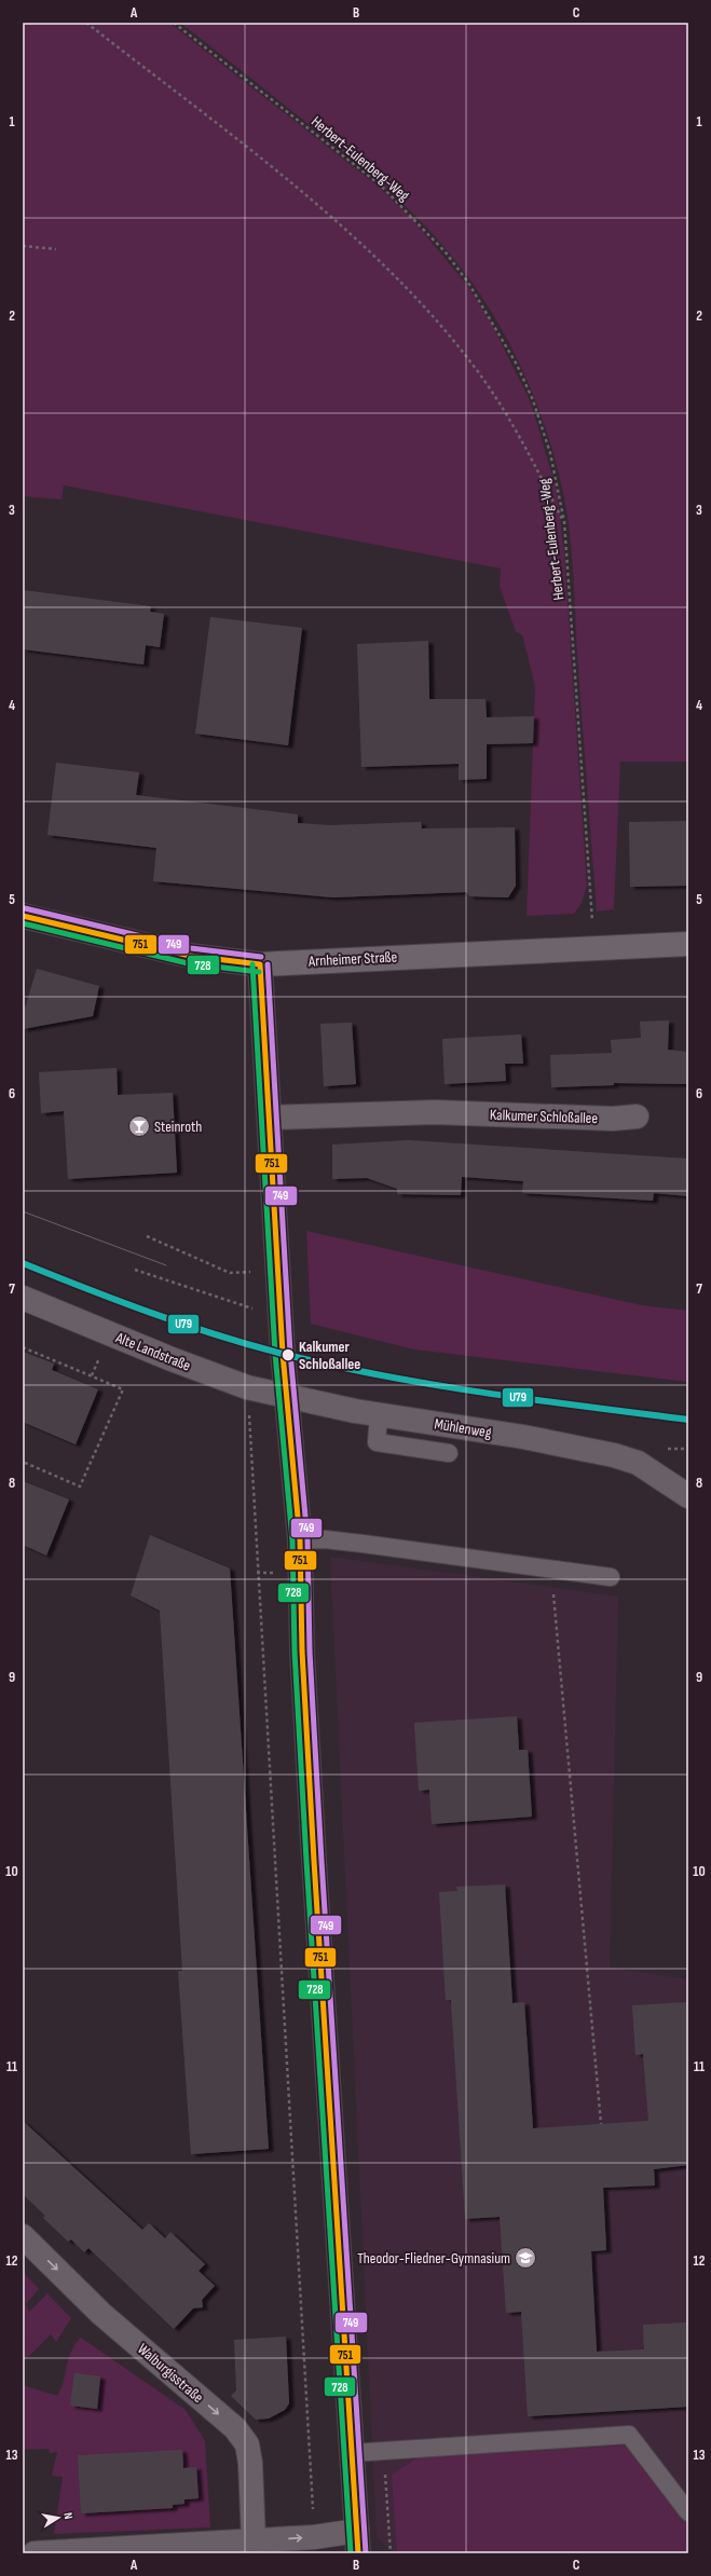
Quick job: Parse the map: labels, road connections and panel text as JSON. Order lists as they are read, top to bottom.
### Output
{
  "streets": {
    "main road": ["Arnheimer Straße"],
    "street": [
      "Kalkumer Schloßallee",
      "Alte Landstraße",
      "Mühlenweg",
      "Walburgisstraße"
    ],
    "path": ["Herbert-Eulenberg-Weg"]
  },
  "crossings": [
    ["Herbert-Eulenberg-Weg", "Arnheimer Straße"],
    ["Alte Landstraße", "Mühlenweg"]
  ],
  "one_way": ["Walburgisstraße"],
  "places": {
    "bar": ["Steinroth"],
    "other": ["Kalkumer Schloßallee"],
    "school or university": ["Theodor-Fliedner-Gymnasium"]
  },
  "lines": [
    "transit line 749",
    "transit line 751",
    "transit line 728",
    "transit line U79"
  ],
  "north": "right",
  "grid": {
    "columns": ["A", "B", "C"],
    "rows": [
      "1",
      "2",
      "3",
      "4",
      "5",
      "6",
      "7",
      "8",
      "9",
      "10",
      "11",
      "12",
      "13"
    ]
  }
}
